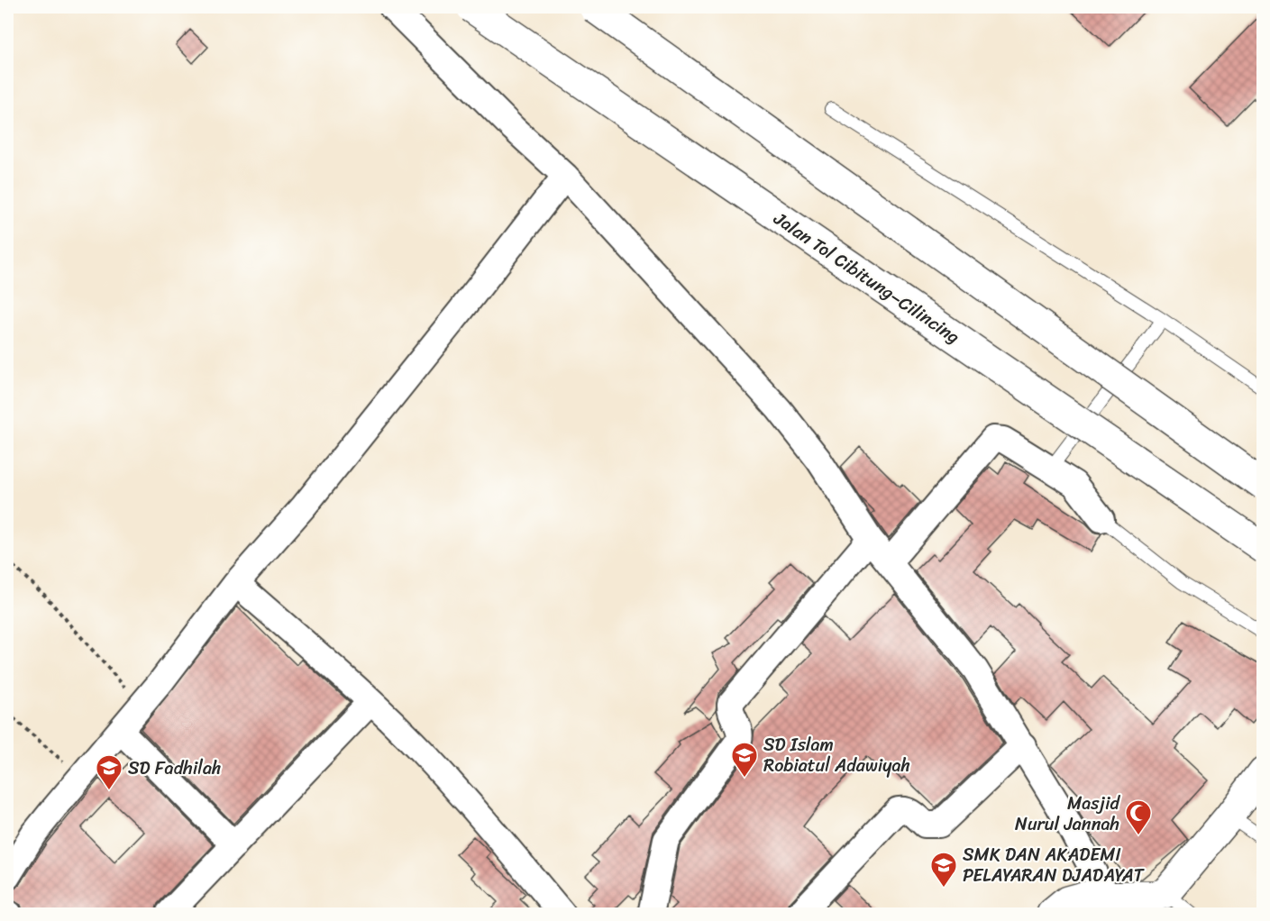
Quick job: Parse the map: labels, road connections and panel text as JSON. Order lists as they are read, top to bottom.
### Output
{
  "streets": {
    "main road": ["Jalan Tol Cibitung–Cilincing"]
  },
  "places": {
    "school or university": ["SD Islam Robiatul Adawiyah", "SD Fadhilah", "SMK DAN AKADEMI PELAYARAN DJADAYAT"],
    "mosque": ["Masjid Nurul Jannah"]
  }
}
